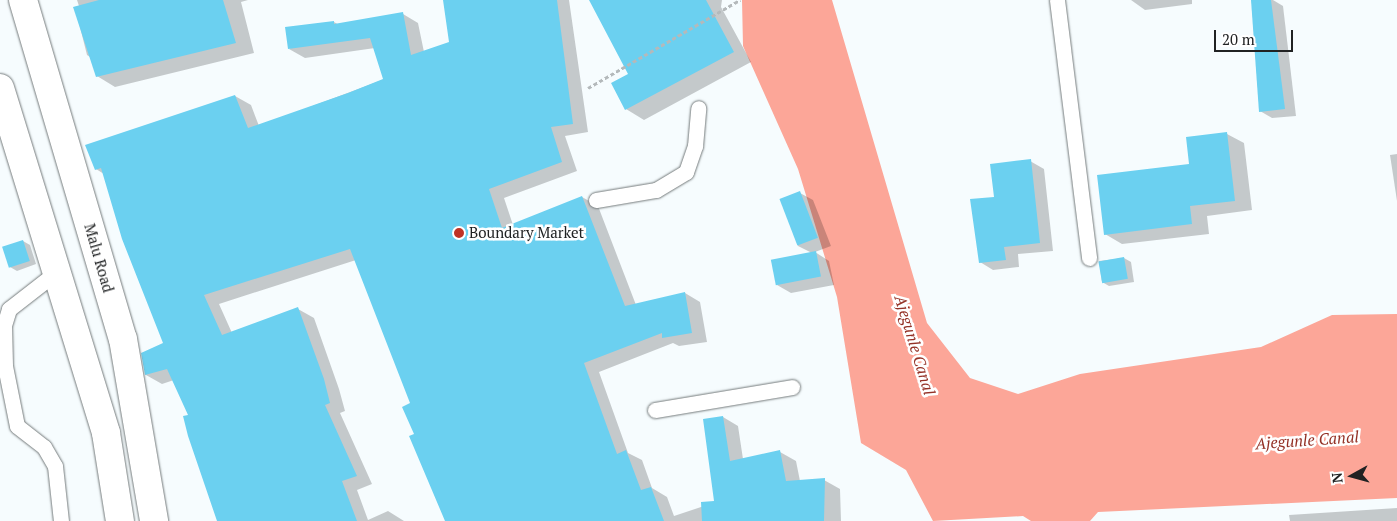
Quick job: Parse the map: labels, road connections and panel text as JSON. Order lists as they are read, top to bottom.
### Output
{
  "streets": {
    "main road": ["Malu Road"]
  },
  "water": ["Ajegunle Canal"],
  "places": ["Boundary Market"],
  "scale_bar": "20 m",
  "north": "left"
}
